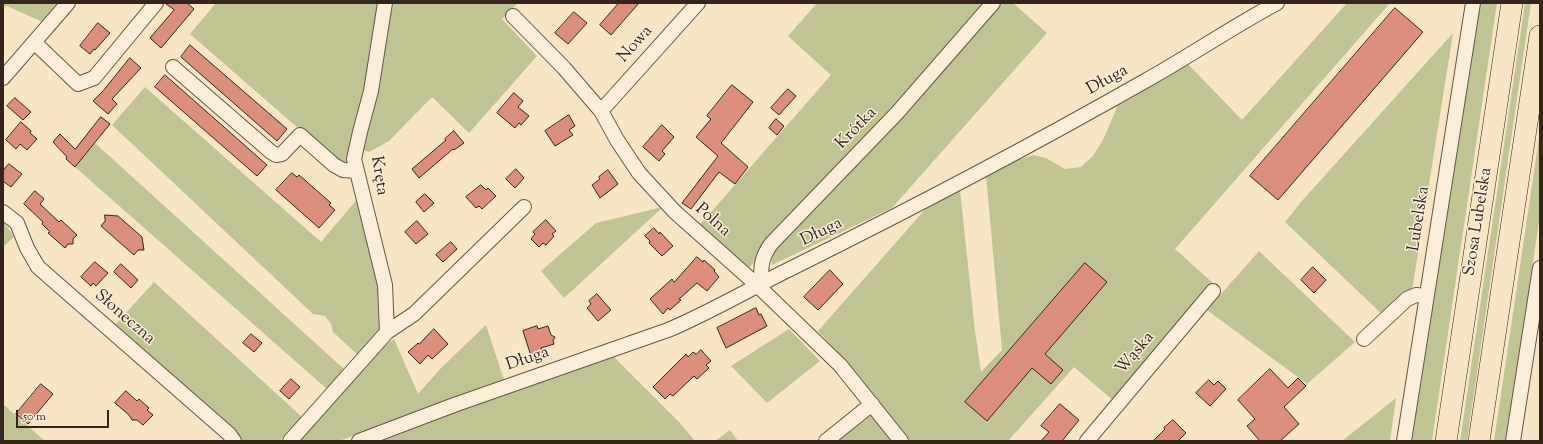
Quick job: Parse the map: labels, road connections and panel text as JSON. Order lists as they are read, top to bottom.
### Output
{
  "streets": {
    "highway": ["Szosa Lubelska"],
    "street": [
      "Nowa",
      "Długa",
      "Krótka",
      "Kręta",
      "Lubelska",
      "Polna",
      "Słoneczna",
      "Wąska"
    ]
  },
  "crossings": [
    ["Nowa", "Polna"],
    ["Długa", "Krótka"],
    ["Długa", "Polna"],
    ["Krótka", "Polna"]
  ],
  "scale_bar": "50 m"
}
